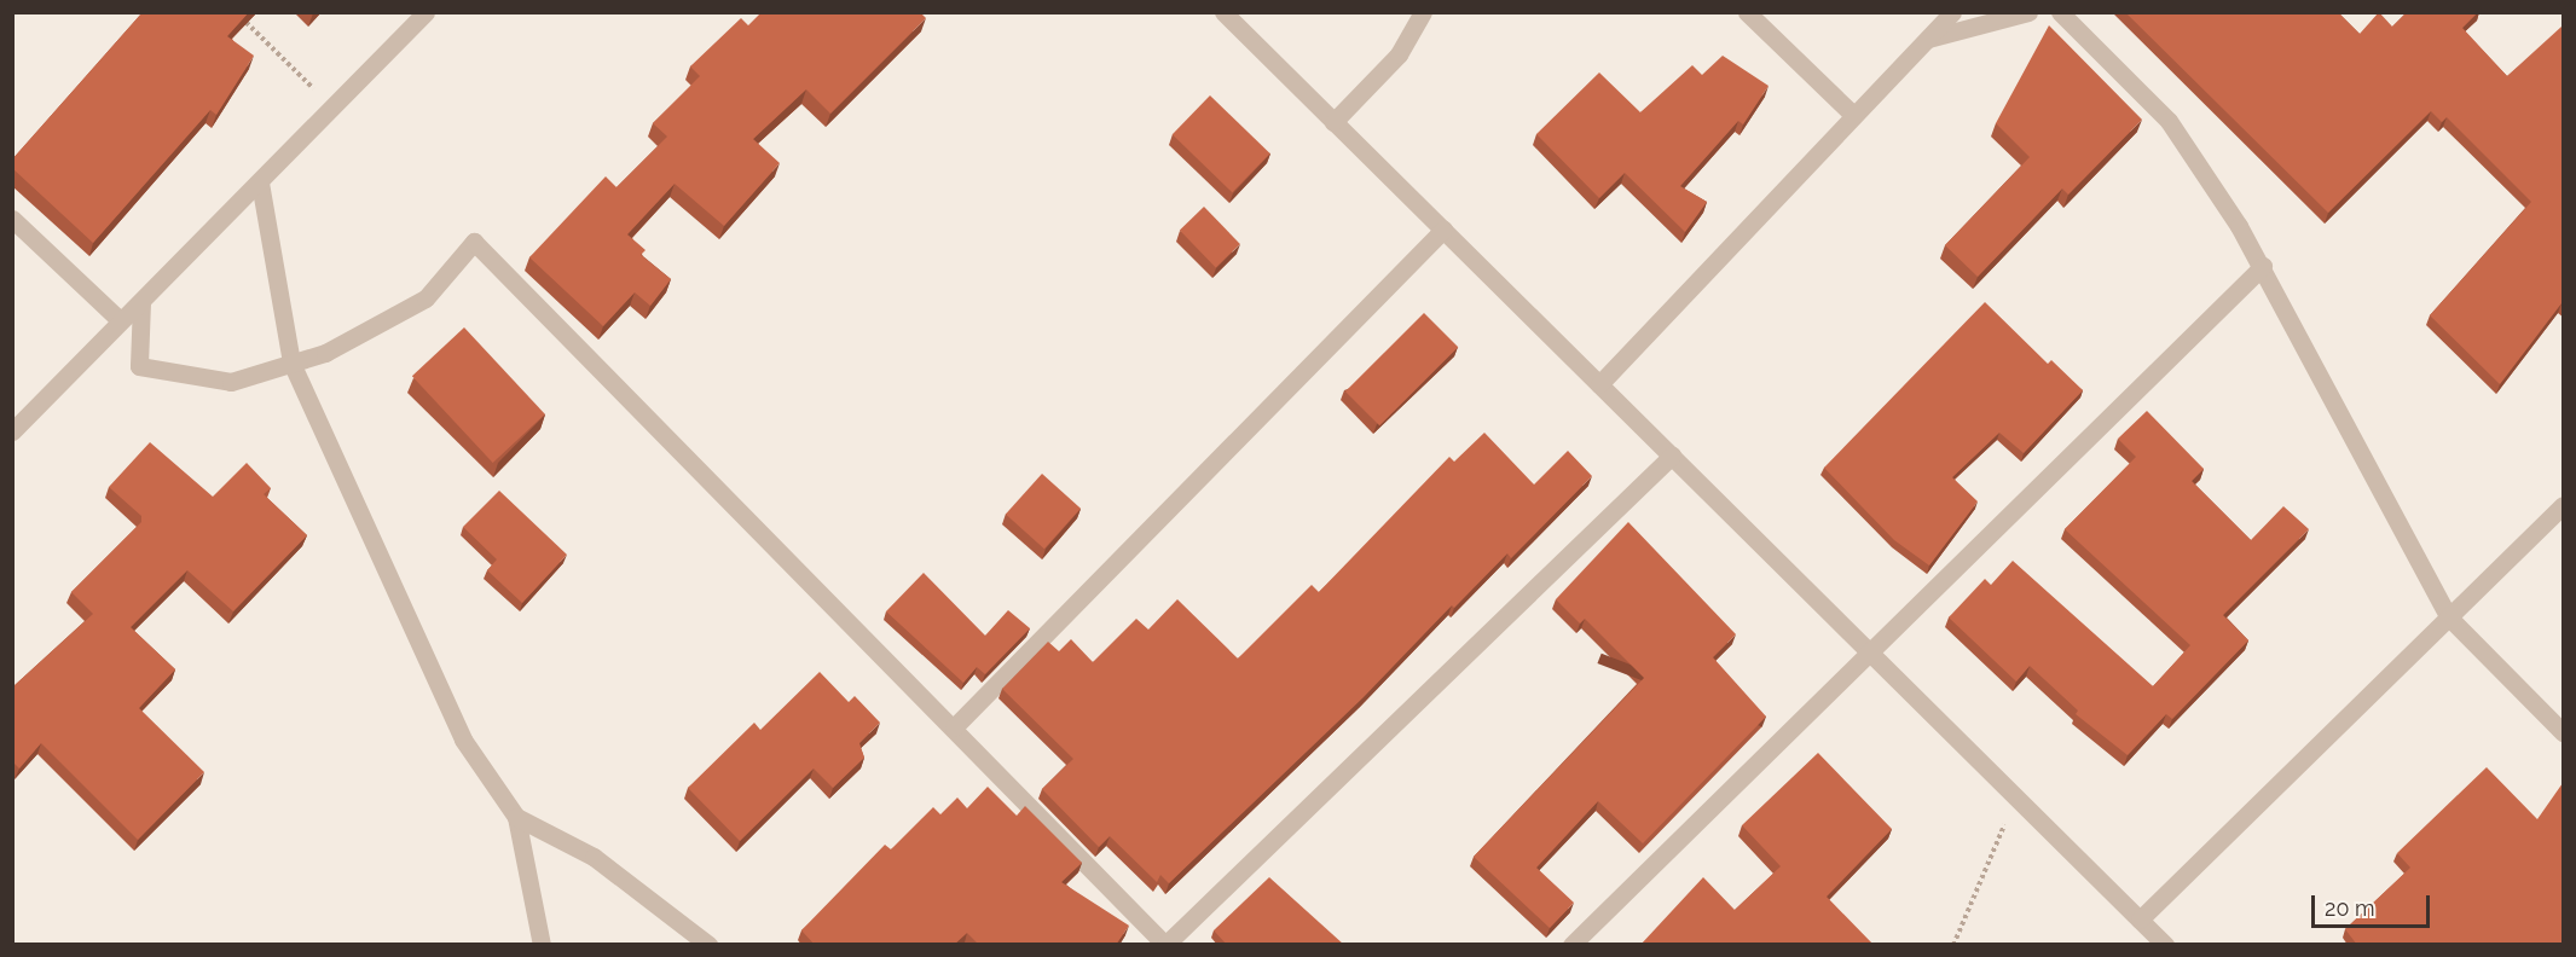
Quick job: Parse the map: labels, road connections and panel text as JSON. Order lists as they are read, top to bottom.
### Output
{
  "scale_bar": "20 m"
}
